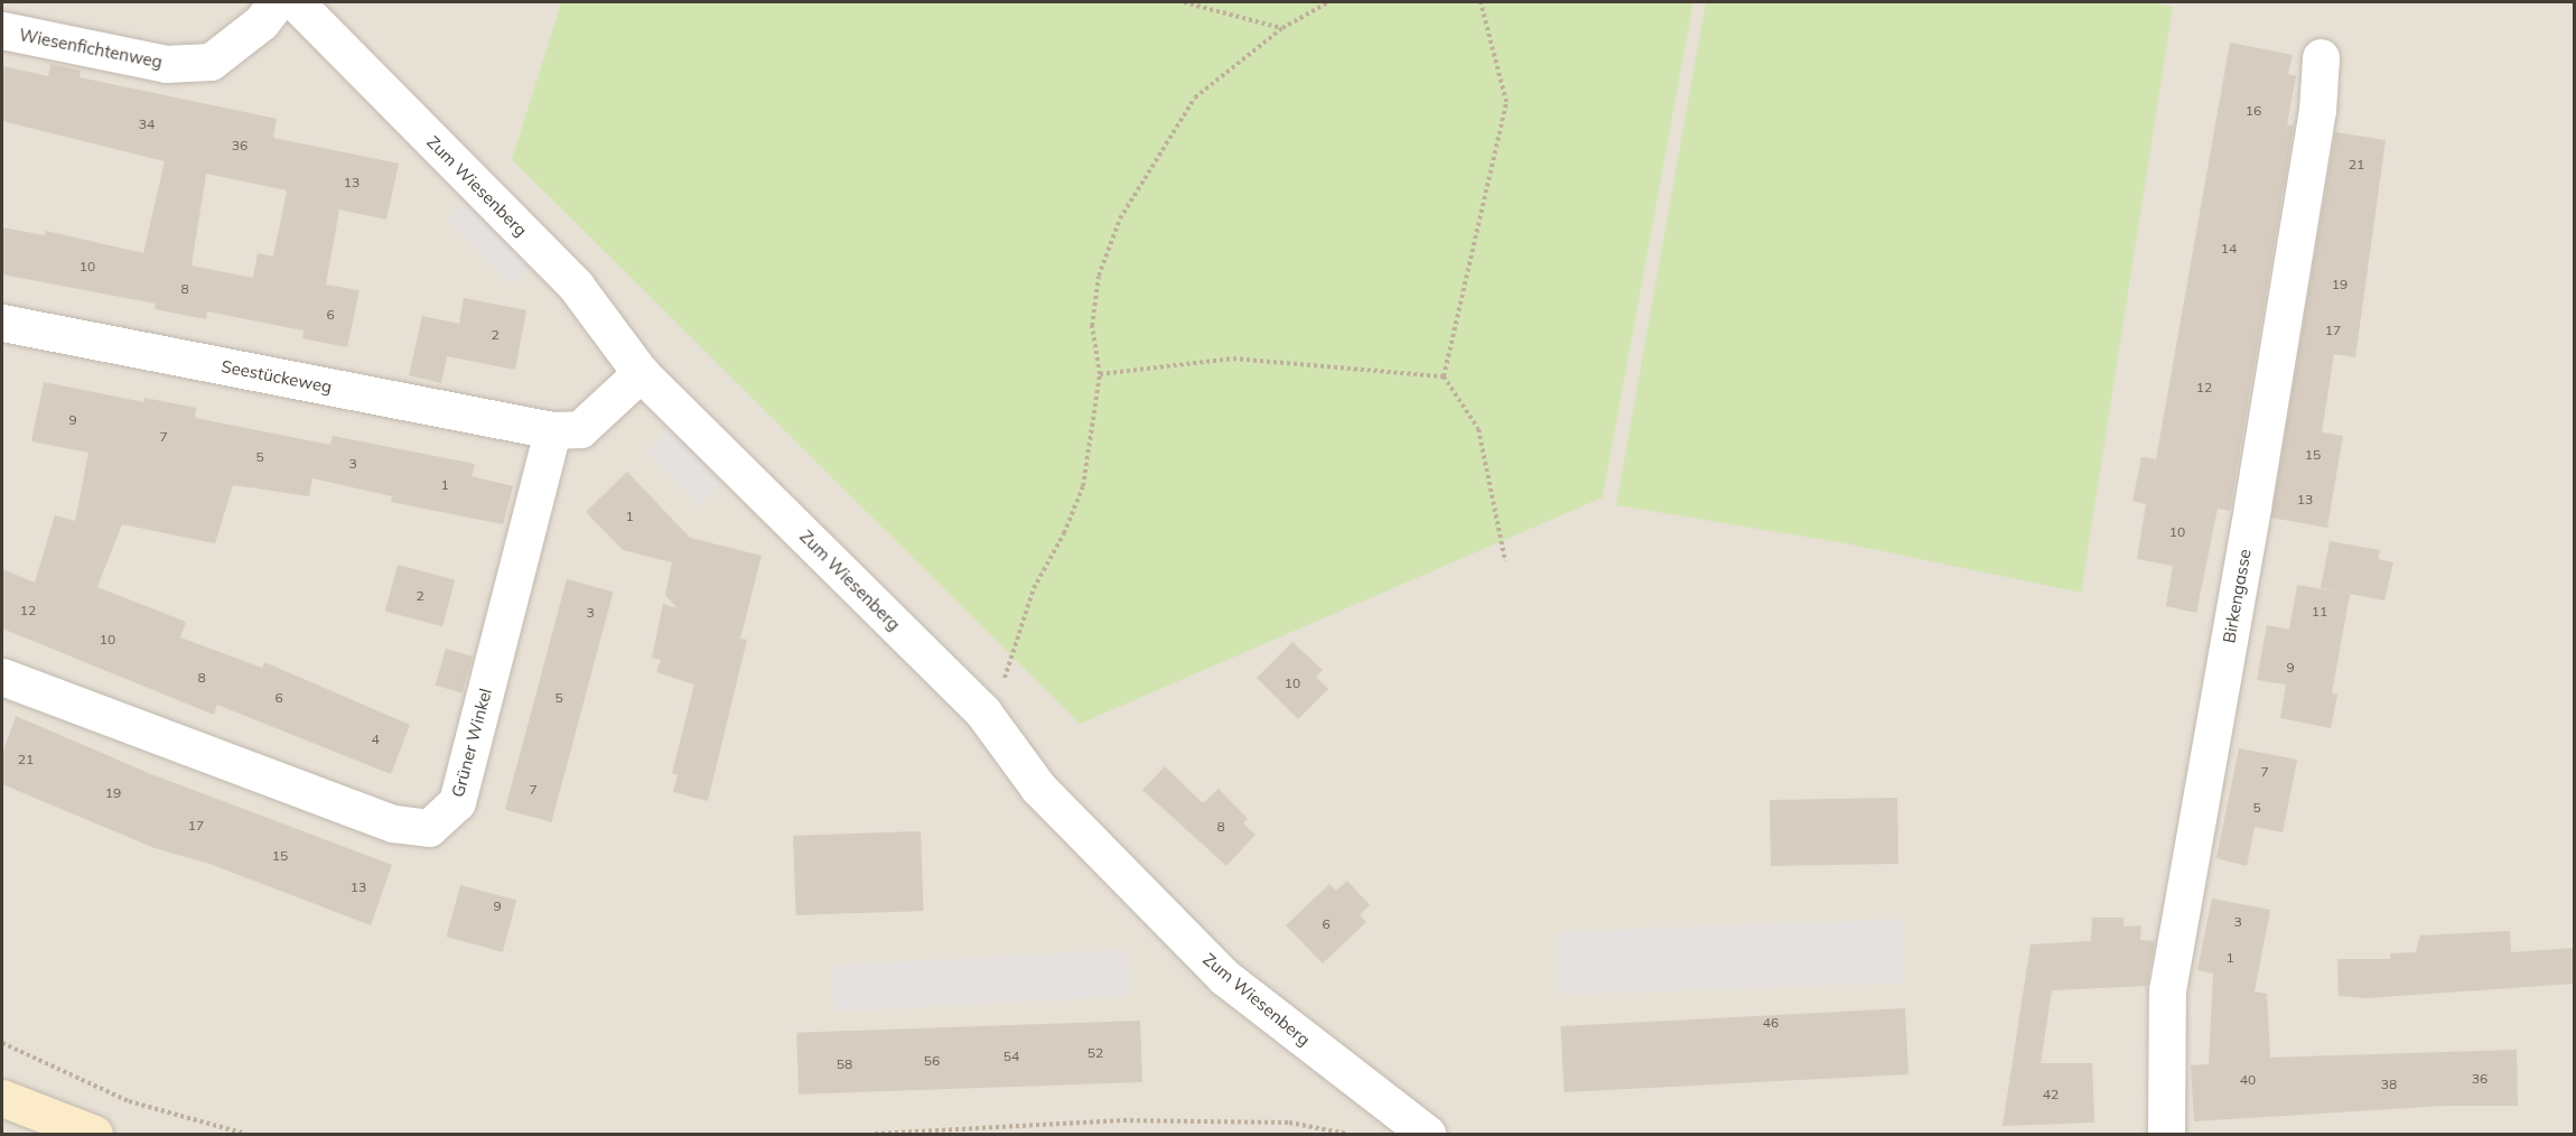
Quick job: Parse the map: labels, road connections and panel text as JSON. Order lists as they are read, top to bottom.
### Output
{
  "streets": {
    "street": [
      "Wiesenfichtenweg",
      "Zum Wiesenberg",
      "Seestückeweg",
      "Birkengasse",
      "Grüner Winkel"
    ]
  },
  "crossings": [
    ["Seestückeweg", "Grüner Winkel"]
  ],
  "house_numbers": [
    "16",
    "34",
    "36",
    "21",
    "13",
    "14",
    "10",
    "19",
    "8",
    "6",
    "17",
    "2",
    "12",
    "9",
    "7",
    "15",
    "5",
    "3",
    "1",
    "13",
    "1",
    "10",
    "2",
    "12",
    "11",
    "3",
    "10",
    "9",
    "8",
    "10",
    "6",
    "5",
    "4",
    "21",
    "7",
    "7",
    "19",
    "5",
    "17",
    "8",
    "15",
    "13",
    "9",
    "3",
    "6",
    "1",
    "46",
    "52",
    "54",
    "56",
    "58",
    "36",
    "40",
    "38",
    "42"
  ]
}
